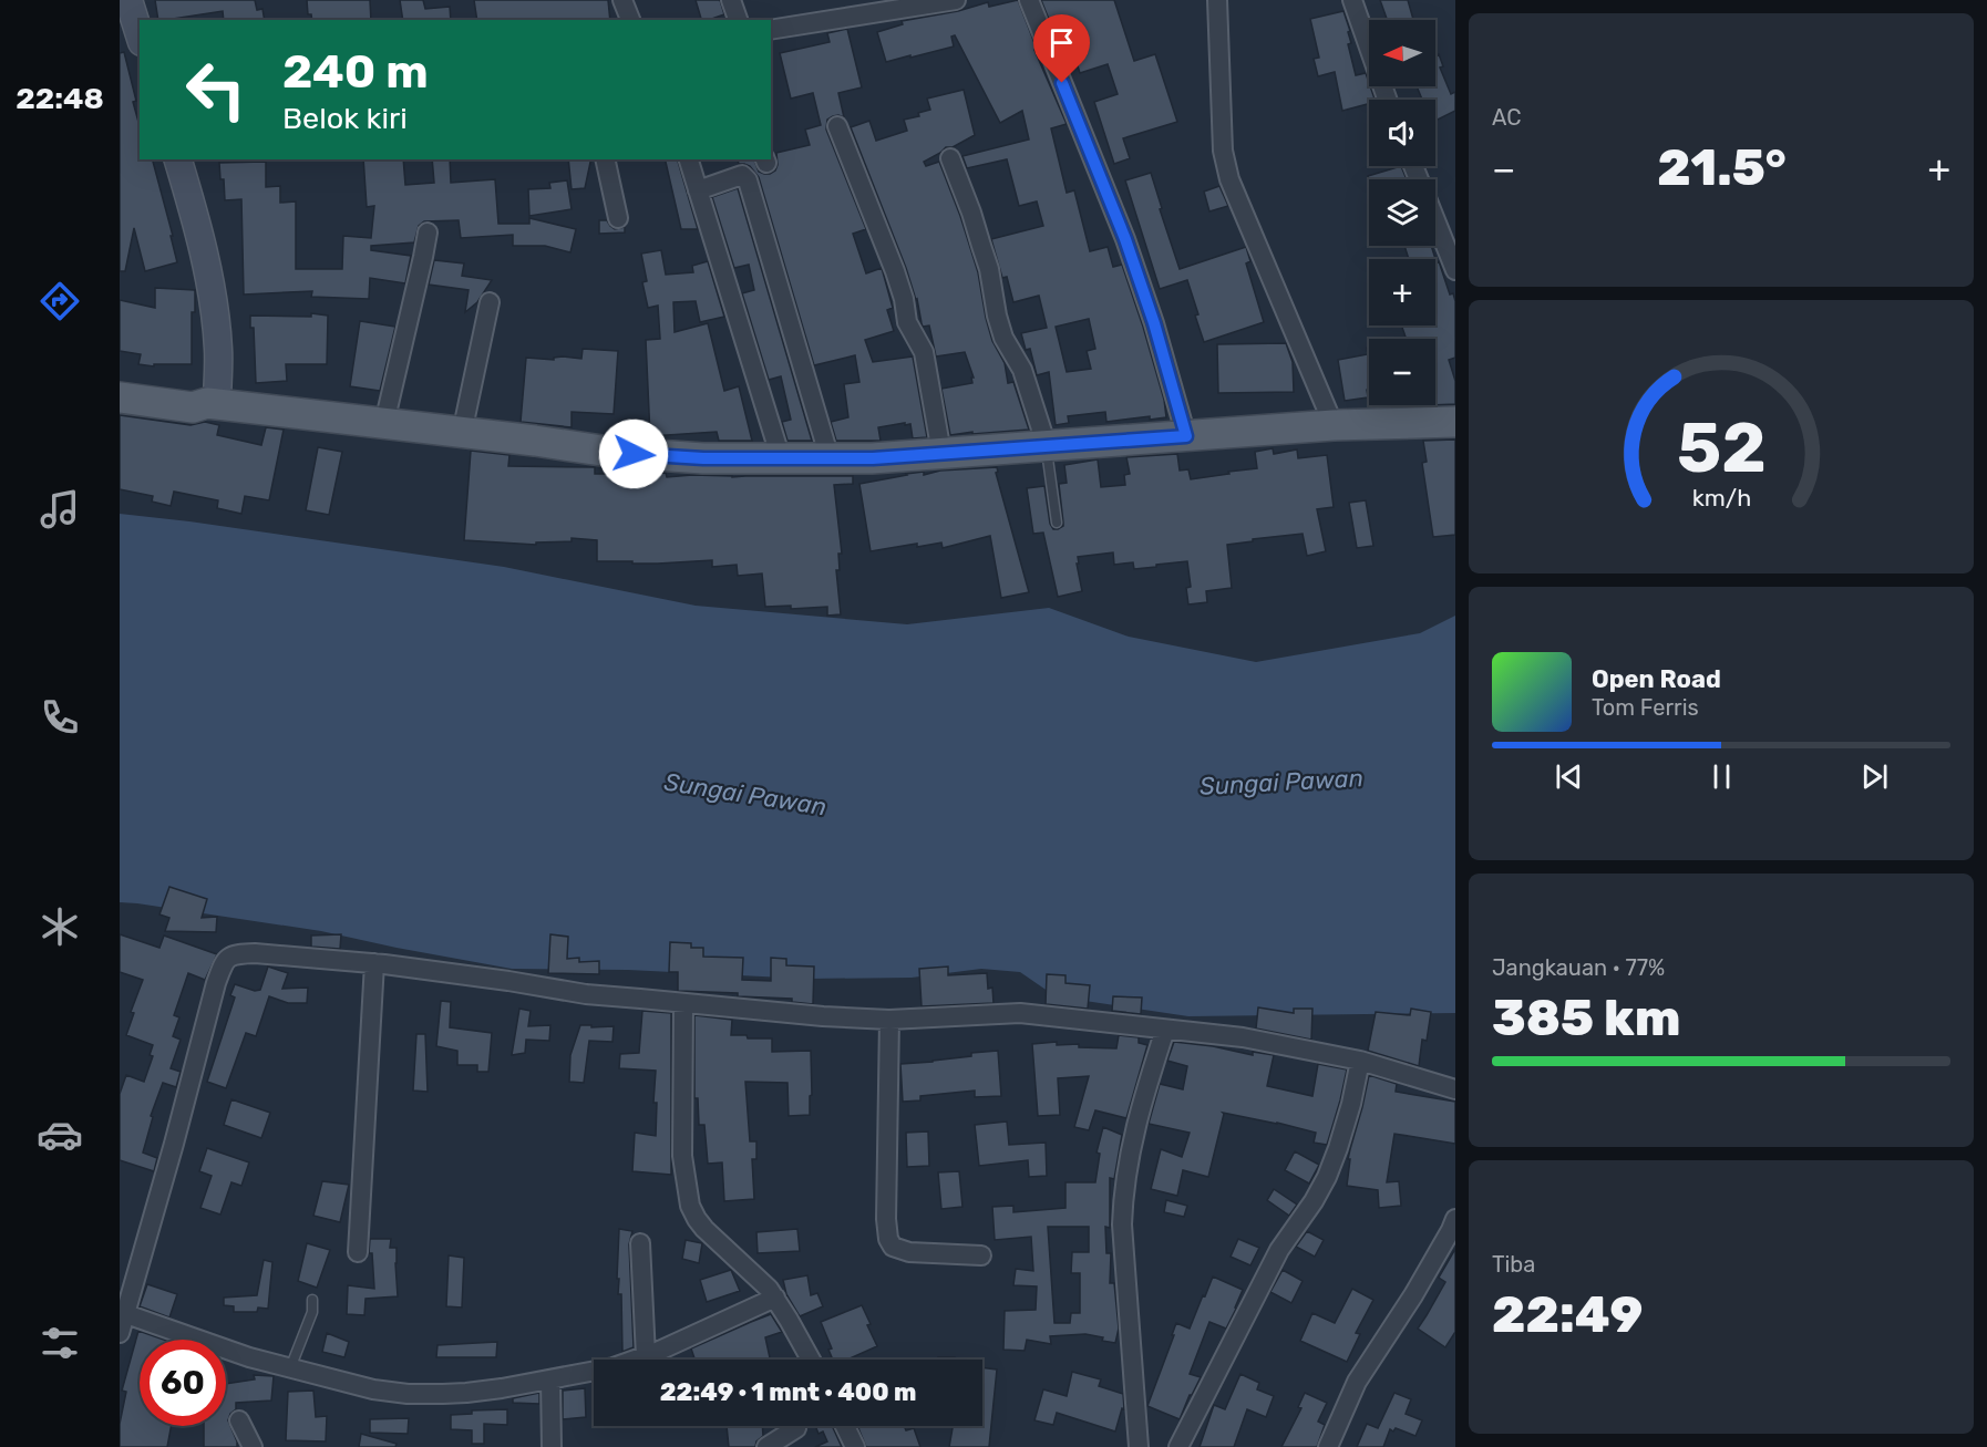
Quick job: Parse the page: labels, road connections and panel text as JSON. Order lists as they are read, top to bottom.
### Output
{
  "water": ["Sungai Pawan"],
  "north": "left",
  "page": {
    "tabs": "22:48",
    "tile": [
      "AC",
      ["Jangkauan · 77%", "385 km"],
      ["Tiba", "22:49"]
    ],
    "map_buttons": ["+", "−"],
    "turn": ["240 m", "Belok kiri"],
    "heat": ["−", "21.5°", "+"],
    "song": ["Open Road", "Tom Ferris"],
    "limit": "60",
    "trip": "22:49 · 1 mnt · 400 m",
    "gauge": ["52", "km/h"]
  }
}
